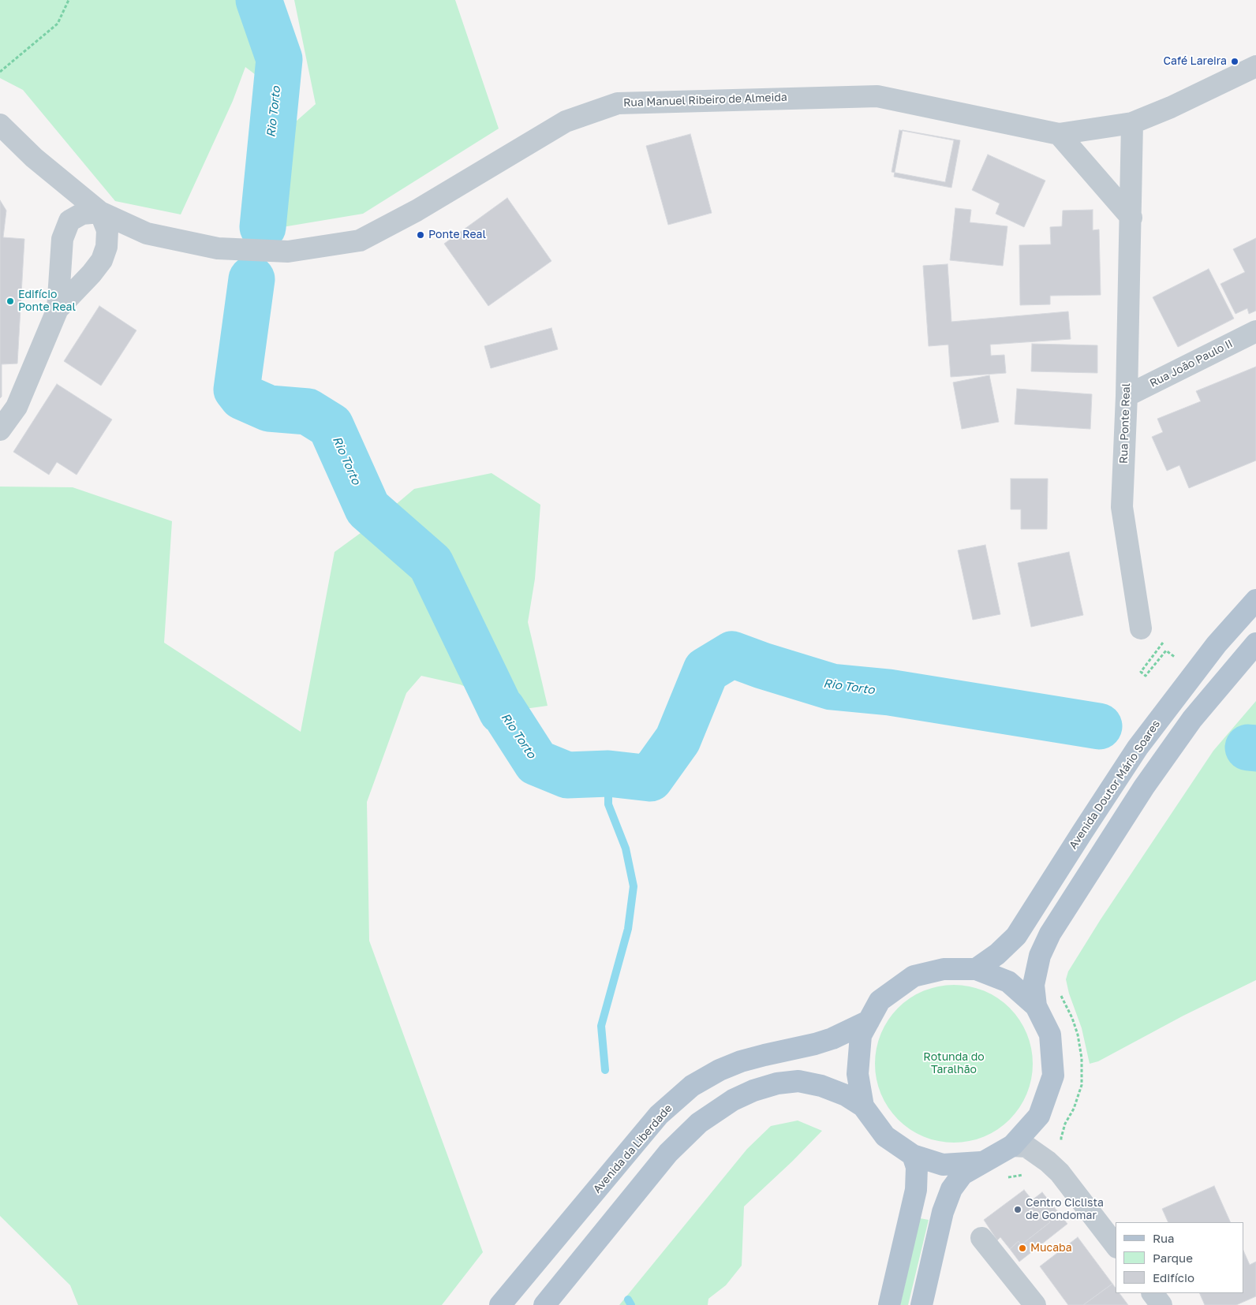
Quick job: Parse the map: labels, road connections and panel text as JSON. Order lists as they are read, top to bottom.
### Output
{
  "streets": {
    "main road": ["Avenida Doutor Mário Soares", "Avenida da Liberdade"],
    "street": ["Rua Manuel Ribeiro de Almeida", "Rua João Paulo II", "Rua Ponte Real"]
  },
  "crossings": [
    ["Rua Manuel Ribeiro de Almeida", "Rua Ponte Real"],
    ["Rua João Paulo II", "Rua Ponte Real"]
  ],
  "water": ["Rio Torto"],
  "parks": ["Rotunda do Taralhão"],
  "places": [
    "Café Lareira",
    "Ponte Real",
    "Edifício Ponte Real",
    "Centro Ciclista de Gondomar",
    "Mucaba"
  ],
  "legend": ["Rua", "Parque", "Edifício"]
}
